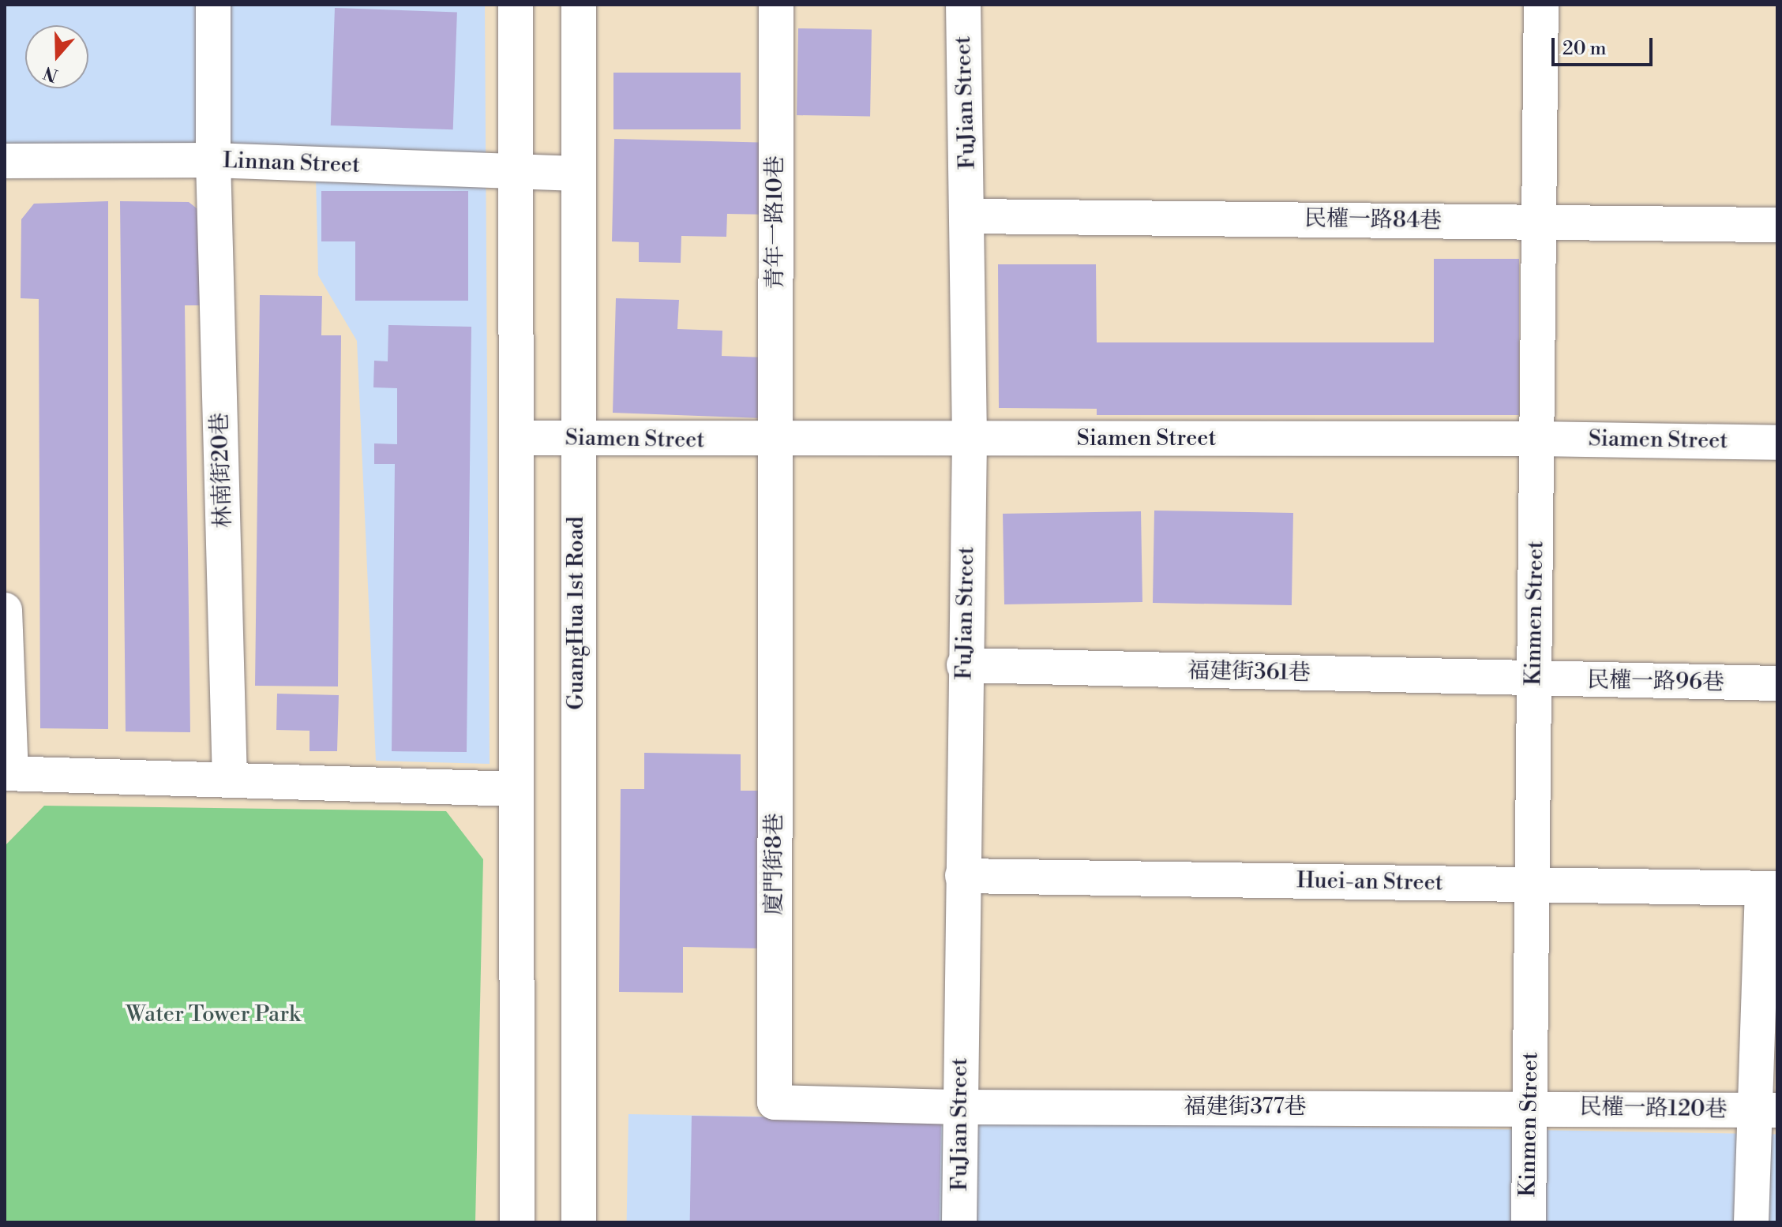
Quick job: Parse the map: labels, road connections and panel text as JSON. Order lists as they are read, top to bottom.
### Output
{
  "streets": {
    "street": [
      "FuJian Street",
      "Linnan Street",
      "民權一路84巷",
      "青年一路10巷",
      "Siamen Street",
      "林南街20巷",
      "GuangHua 1st Road",
      "Kinmen Street",
      "福建街361巷",
      "民權一路96巷",
      "廈門街8巷",
      "Huei-an Street",
      "福建街377巷",
      "民權一路120巷"
    ]
  },
  "crossings": [
    ["FuJian Street", "民權一路84巷"],
    ["FuJian Street", "Siamen Street"],
    ["FuJian Street", "福建街361巷"],
    ["FuJian Street", "廈門街8巷"],
    ["FuJian Street", "Huei-an Street"],
    ["FuJian Street", "福建街377巷"],
    ["Linnan Street", "林南街20巷"],
    ["Linnan Street", "GuangHua 1st Road"],
    ["民權一路84巷", "Kinmen Street"],
    ["青年一路10巷", "Siamen Street"],
    ["青年一路10巷", "廈門街8巷"],
    ["Siamen Street", "GuangHua 1st Road"],
    ["Siamen Street", "Kinmen Street"],
    ["Siamen Street", "廈門街8巷"],
    ["Kinmen Street", "福建街361巷"],
    ["Kinmen Street", "民權一路96巷"],
    ["Kinmen Street", "Huei-an Street"],
    ["Kinmen Street", "福建街377巷"],
    ["Kinmen Street", "民權一路120巷"],
    ["福建街361巷", "民權一路96巷"],
    ["廈門街8巷", "福建街377巷"],
    ["福建街377巷", "民權一路120巷"]
  ],
  "parks": ["Water Tower Park"],
  "scale_bar": "20 m",
  "north": "bottom"
}
